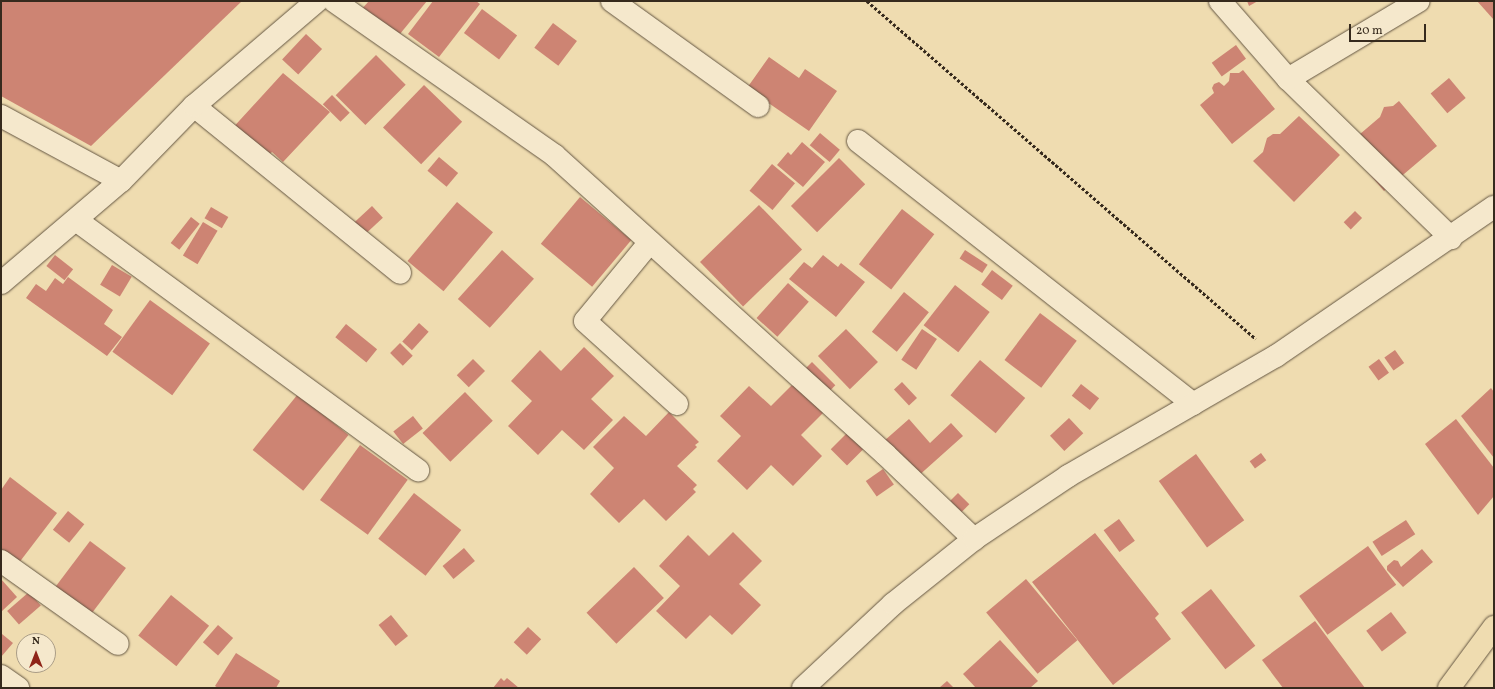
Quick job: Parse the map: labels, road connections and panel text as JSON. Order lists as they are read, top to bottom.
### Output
{
  "scale_bar": "20 m",
  "north": "top"
}
